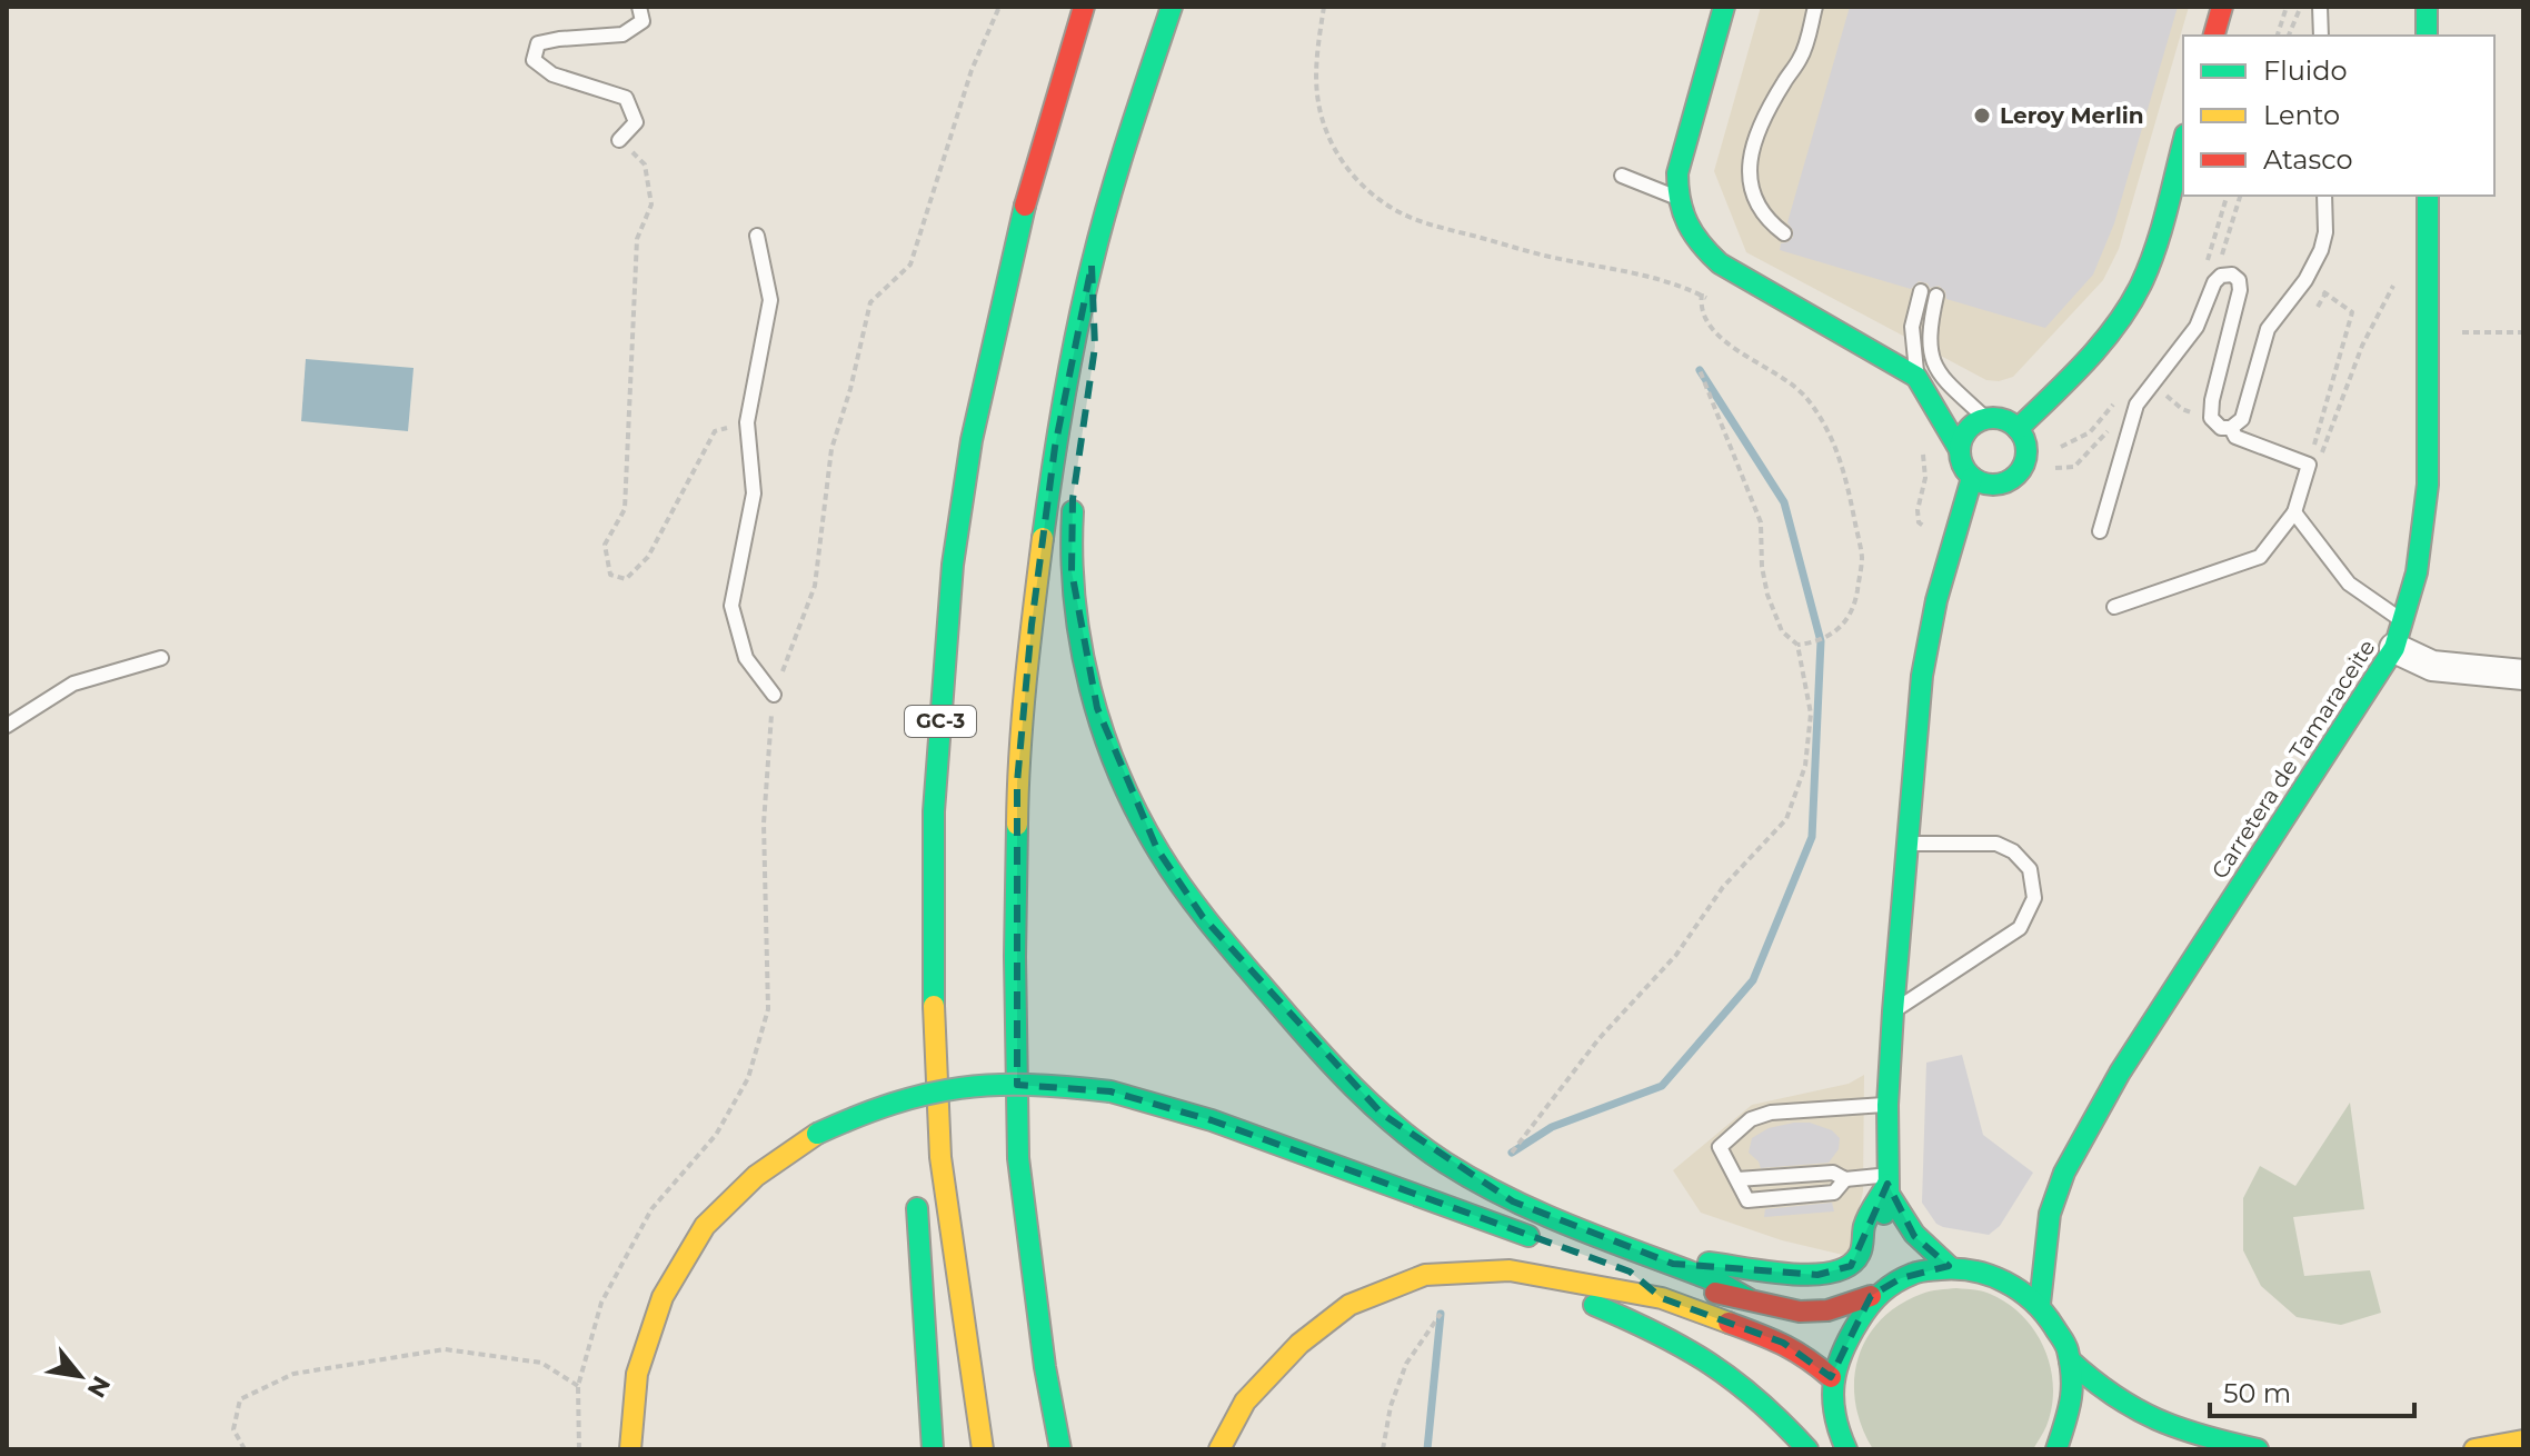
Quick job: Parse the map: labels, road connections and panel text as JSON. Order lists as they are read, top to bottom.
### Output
{
  "streets": {
    "main road": ["GC-3", "Carretera de Tamaraceite"]
  },
  "places": ["Leroy Merlin"],
  "legend": ["Fluido", "Lento", "Atasco"],
  "scale_bar": "50 m",
  "north": "bottom right"
}
